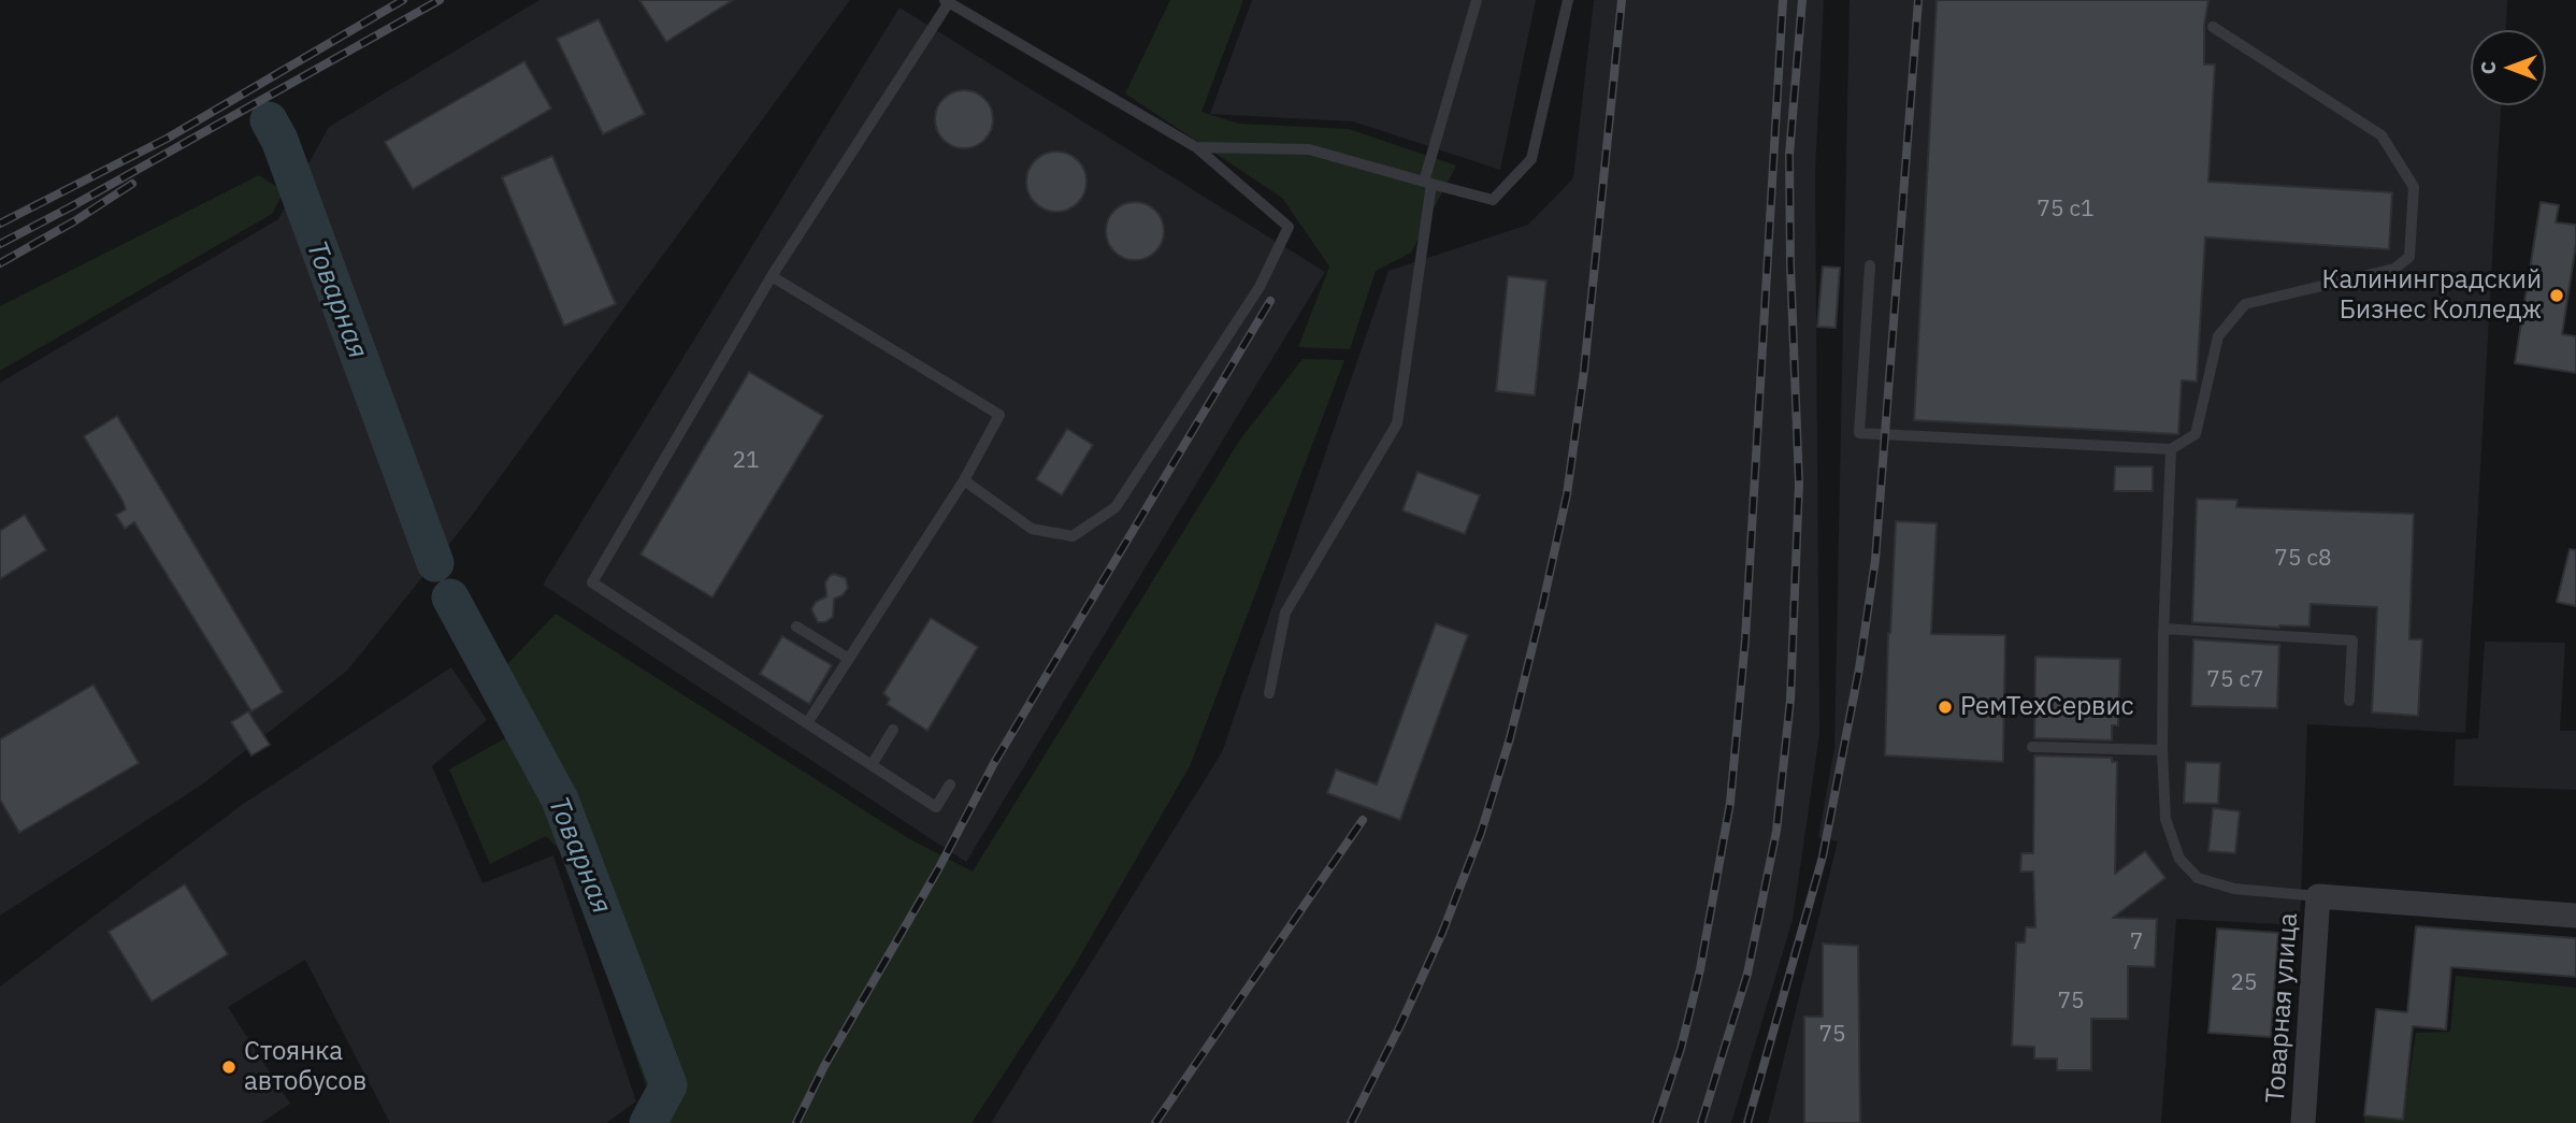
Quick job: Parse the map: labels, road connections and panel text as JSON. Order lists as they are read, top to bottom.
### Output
{
  "streets": {
    "street": ["Товарная улица"]
  },
  "water": ["Товарная"],
  "places": ["Калининградский Бизнес Колледж", "РемТехСервис", "Стоянка автобусов"],
  "house_numbers": [
    "75 с1",
    "21",
    "75 с8",
    "75 с7",
    "7",
    "25",
    "75",
    "75"
  ],
  "north": "left"
}
